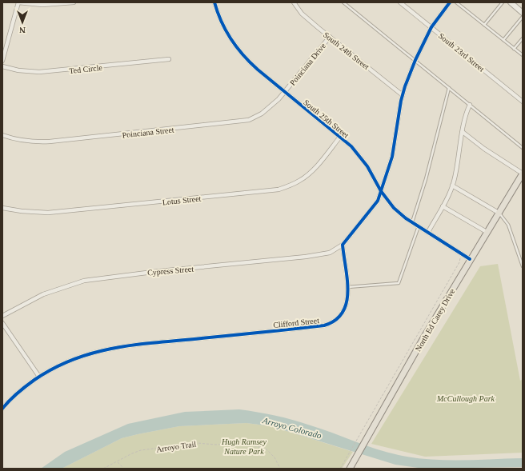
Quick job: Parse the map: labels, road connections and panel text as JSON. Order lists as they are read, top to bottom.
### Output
{
  "streets": {
    "main road": ["North Ed Carey Drive"],
    "street": [
      "South 24th Street",
      "South 23rd Street",
      "Poinciana Drive",
      "Ted Circle",
      "South 25th Street",
      "Poinciana Street",
      "Lotus Street",
      "Cypress Street",
      "Clifford Street"
    ],
    "path": ["Arroyo Trail"]
  },
  "crossings": [
    ["South 24th Street", "Poinciana Drive"],
    ["Poinciana Drive", "South 25th Street"],
    ["Poinciana Drive", "Poinciana Street"],
    ["South 25th Street", "Poinciana Street"],
    ["South 25th Street", "Lotus Street"],
    ["South 25th Street", "North Ed Carey Drive"],
    ["Cypress Street", "Clifford Street"]
  ],
  "water": ["Arroyo Colorado"],
  "parks": ["McCullough Park", "Hugh Ramsey Nature Park"],
  "north": "bottom"
}
